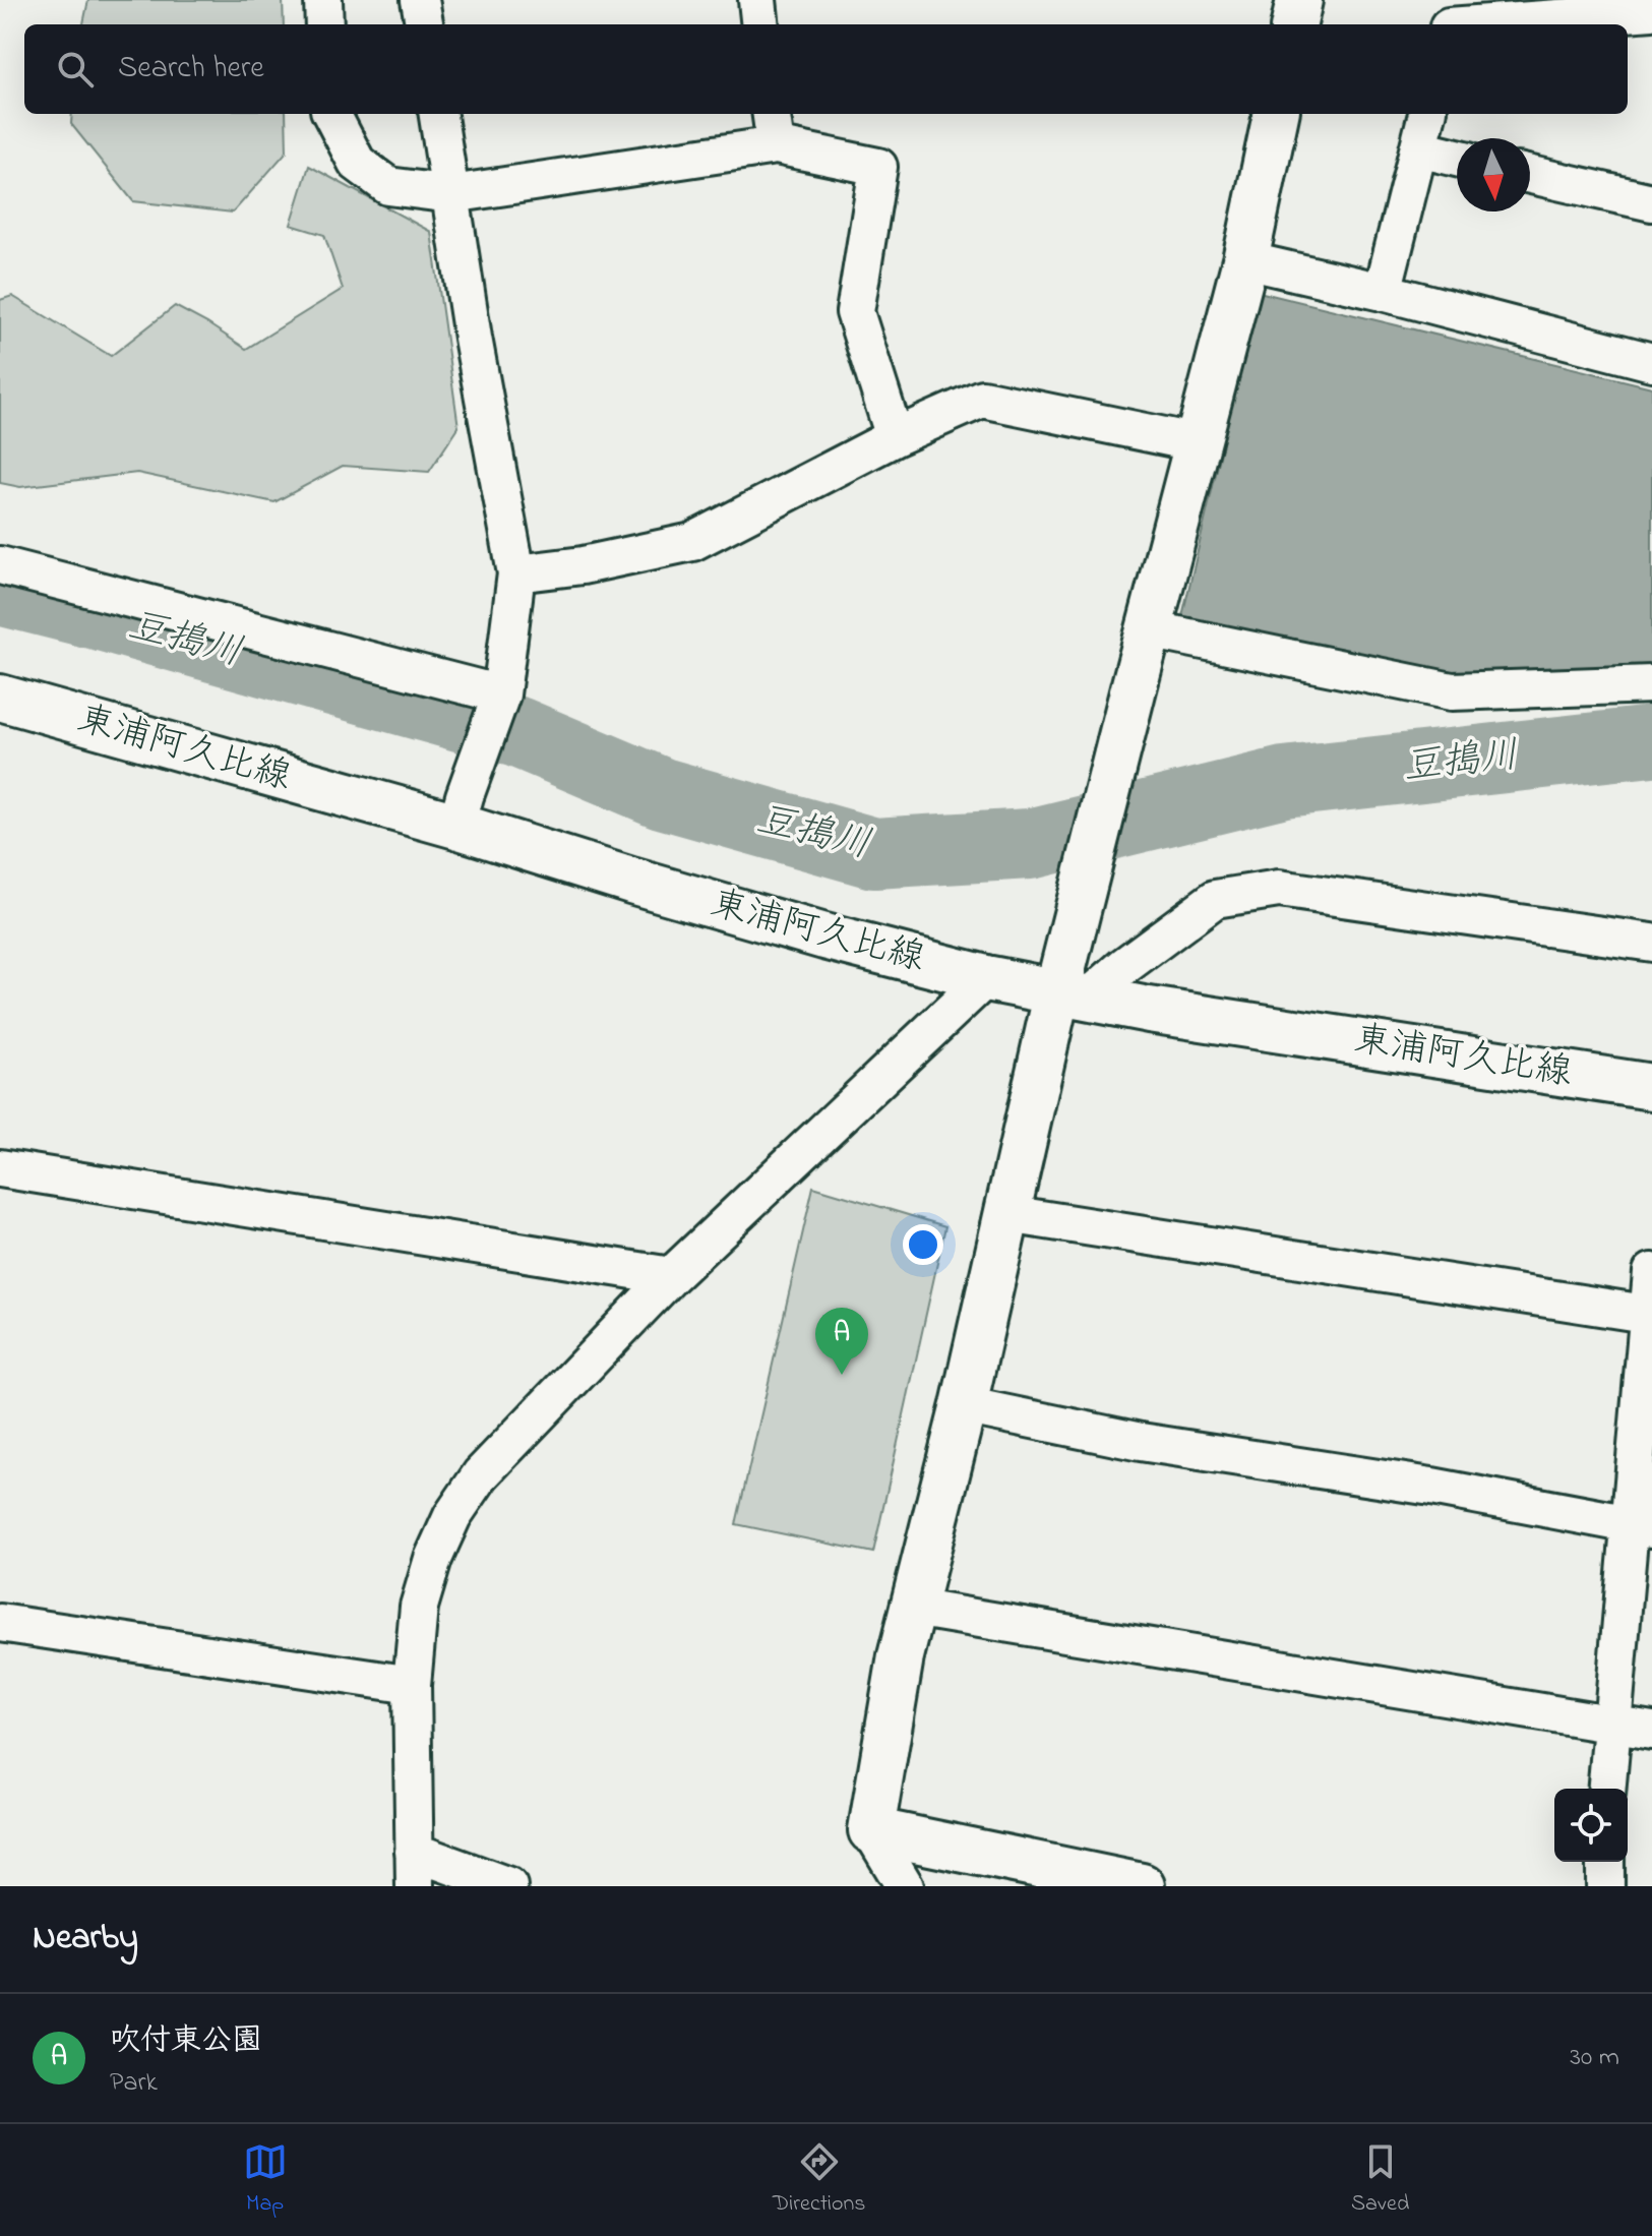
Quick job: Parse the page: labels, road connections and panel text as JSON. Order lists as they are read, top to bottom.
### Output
{
  "streets": {
    "street": ["東浦阿久比線"]
  },
  "water": ["豆搗川"],
  "north": "bottom",
  "page": {
    "search": "Search here",
    "pins": "A",
    "heading": "Nearby",
    "list": [
      {
        "mark": "A",
        "name": "吹付東公園",
        "note": "Park",
        "value": "30 m"
      }
    ],
    "nav": ["Map", "Directions", "Saved"]
  }
}
